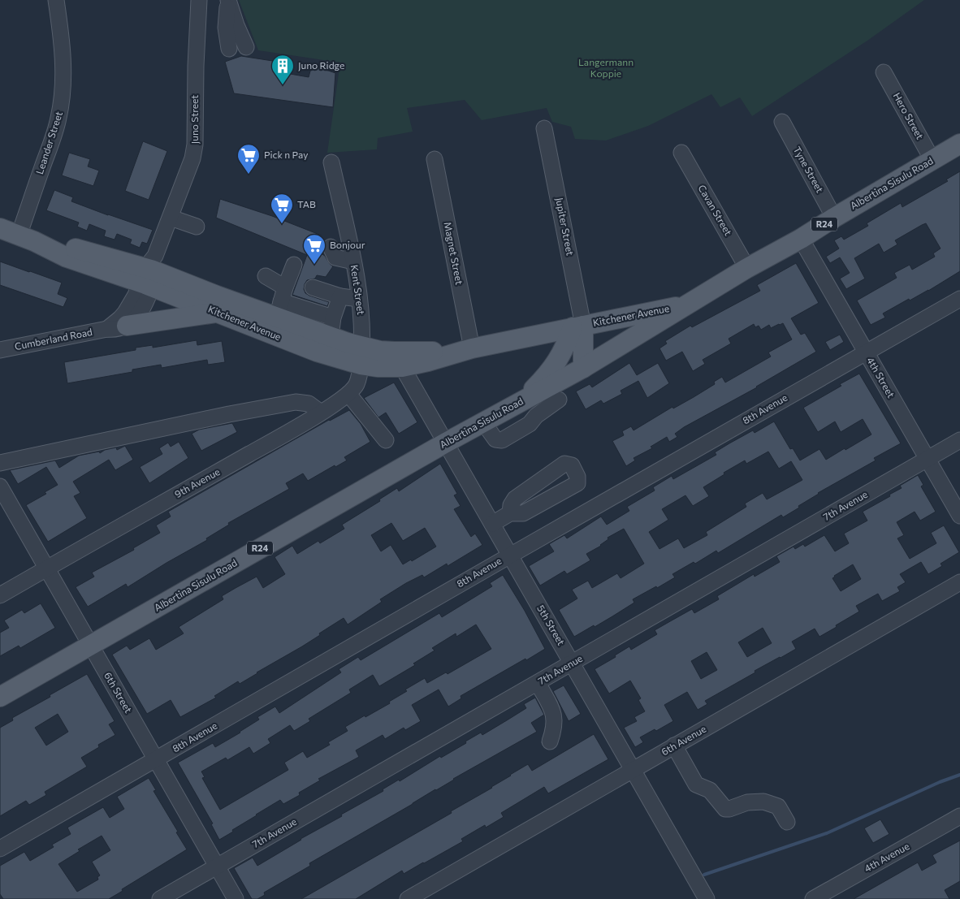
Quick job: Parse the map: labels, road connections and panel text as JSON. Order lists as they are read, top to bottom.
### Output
{
  "streets": {
    "main road": ["Albertina Sisulu Road", "R24", "Kitchener Avenue"],
    "street": [
      "Hero Street",
      "Juno Street",
      "Leander Street",
      "Tyne Street",
      "Cavan Street",
      "Jupiter Street",
      "Magnet Street",
      "Kent Street",
      "Cumberland Road",
      "4th Street",
      "8th Avenue",
      "9th Avenue",
      "7th Avenue",
      "5th Street",
      "6th Street",
      "6th Avenue",
      "4th Avenue"
    ]
  },
  "crossings": [
    ["Hero Street", "Albertina Sisulu Road"],
    ["Juno Street", "Kitchener Avenue"],
    ["Juno Street", "Cumberland Road"],
    ["Leander Street", "Kitchener Avenue"],
    ["Tyne Street", "Albertina Sisulu Road"],
    ["Albertina Sisulu Road", "Cavan Street"],
    ["Albertina Sisulu Road", "R24"],
    ["Albertina Sisulu Road", "Kitchener Avenue"],
    ["Albertina Sisulu Road", "4th Street"],
    ["Albertina Sisulu Road", "5th Street"],
    ["Albertina Sisulu Road", "6th Street"],
    ["R24", "Jupiter Street"],
    ["R24", "Kitchener Avenue"],
    ["Jupiter Street", "Kitchener Avenue"],
    ["Magnet Street", "Kitchener Avenue"],
    ["Kent Street", "Kitchener Avenue"],
    ["Kent Street", "9th Avenue"],
    ["Kitchener Avenue", "Cumberland Road"],
    ["Kitchener Avenue", "9th Avenue"],
    ["Kitchener Avenue", "5th Street"],
    ["4th Street", "8th Avenue"],
    ["4th Street", "7th Avenue"],
    ["8th Avenue", "5th Street"],
    ["8th Avenue", "6th Street"],
    ["9th Avenue", "6th Street"],
    ["7th Avenue", "5th Street"],
    ["7th Avenue", "6th Street"],
    ["5th Street", "6th Avenue"]
  ],
  "parks": ["Langermann Koppie"],
  "places": {
    "building": ["Juno Ridge"],
    "supermarket": ["Pick n Pay", "TAB", "Bonjour"]
  }
}
